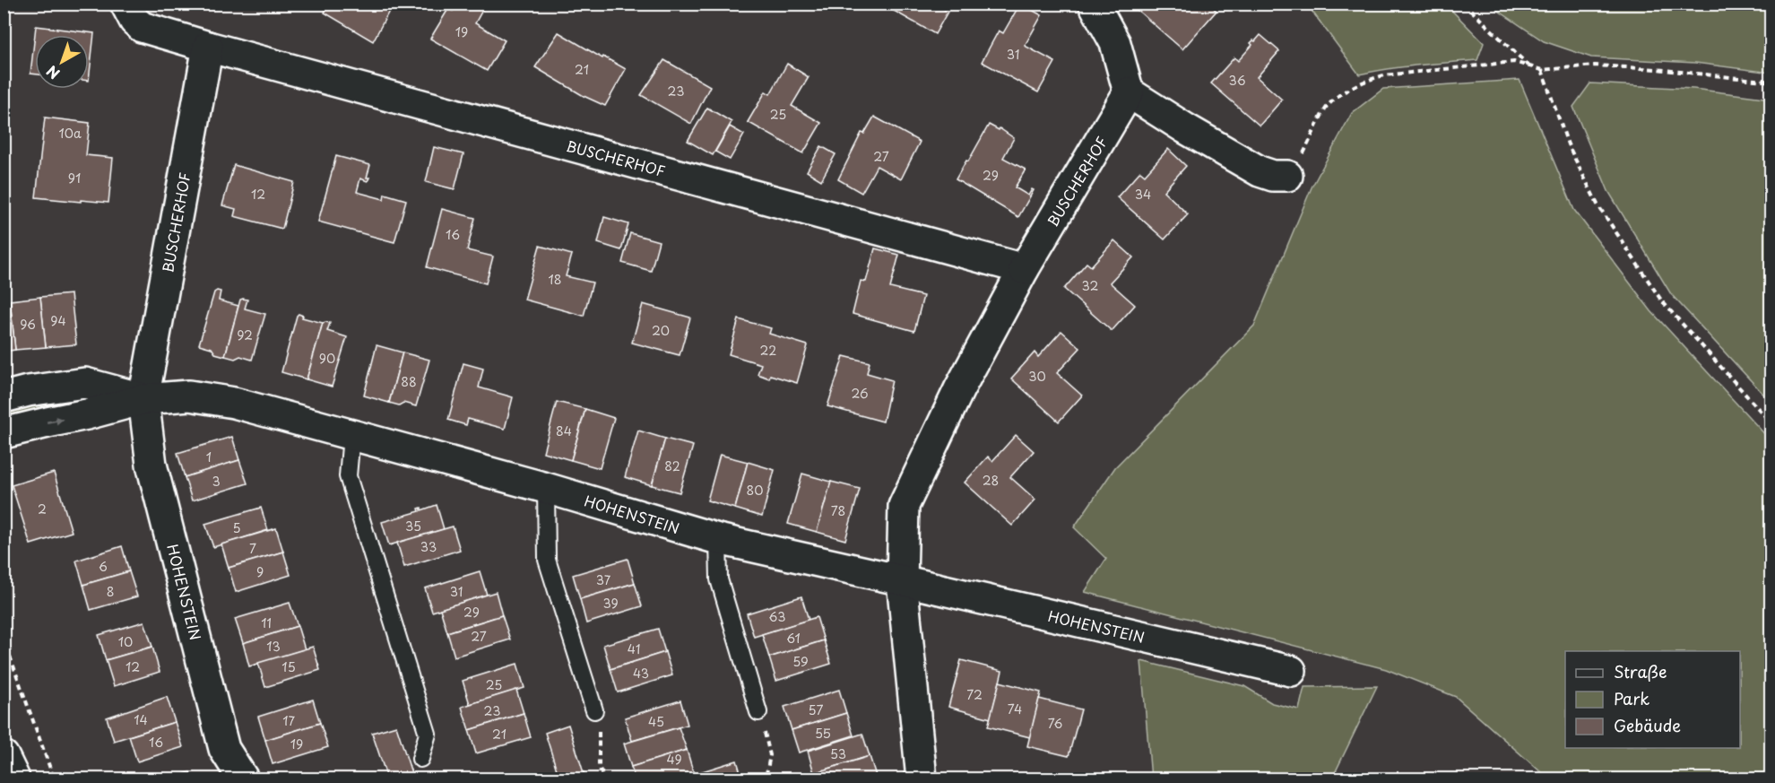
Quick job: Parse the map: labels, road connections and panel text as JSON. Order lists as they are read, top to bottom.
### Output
{
  "streets": {
    "street": ["BUSCHERHOF", "HOHENSTEIN"]
  },
  "crossings": [
    ["BUSCHERHOF", "HOHENSTEIN"]
  ],
  "house_numbers": [
    "19",
    "31",
    "21",
    "36",
    "23",
    "25",
    "10a",
    "27",
    "29",
    "91",
    "12",
    "34",
    "16",
    "18",
    "32",
    "94",
    "96",
    "20",
    "92",
    "22",
    "90",
    "30",
    "88",
    "26",
    "84",
    "1",
    "82",
    "28",
    "3",
    "80",
    "2",
    "78",
    "35",
    "5",
    "33",
    "7",
    "6",
    "9",
    "37",
    "8",
    "31",
    "39",
    "29",
    "63",
    "11",
    "27",
    "61",
    "10",
    "13",
    "41",
    "59",
    "12",
    "15",
    "43",
    "25",
    "72",
    "74",
    "57",
    "23",
    "14",
    "17",
    "45",
    "76",
    "55",
    "21",
    "16",
    "19",
    "53",
    "49"
  ],
  "legend": ["Straße", "Park", "Gebäude"],
  "north": "bottom left"
}
